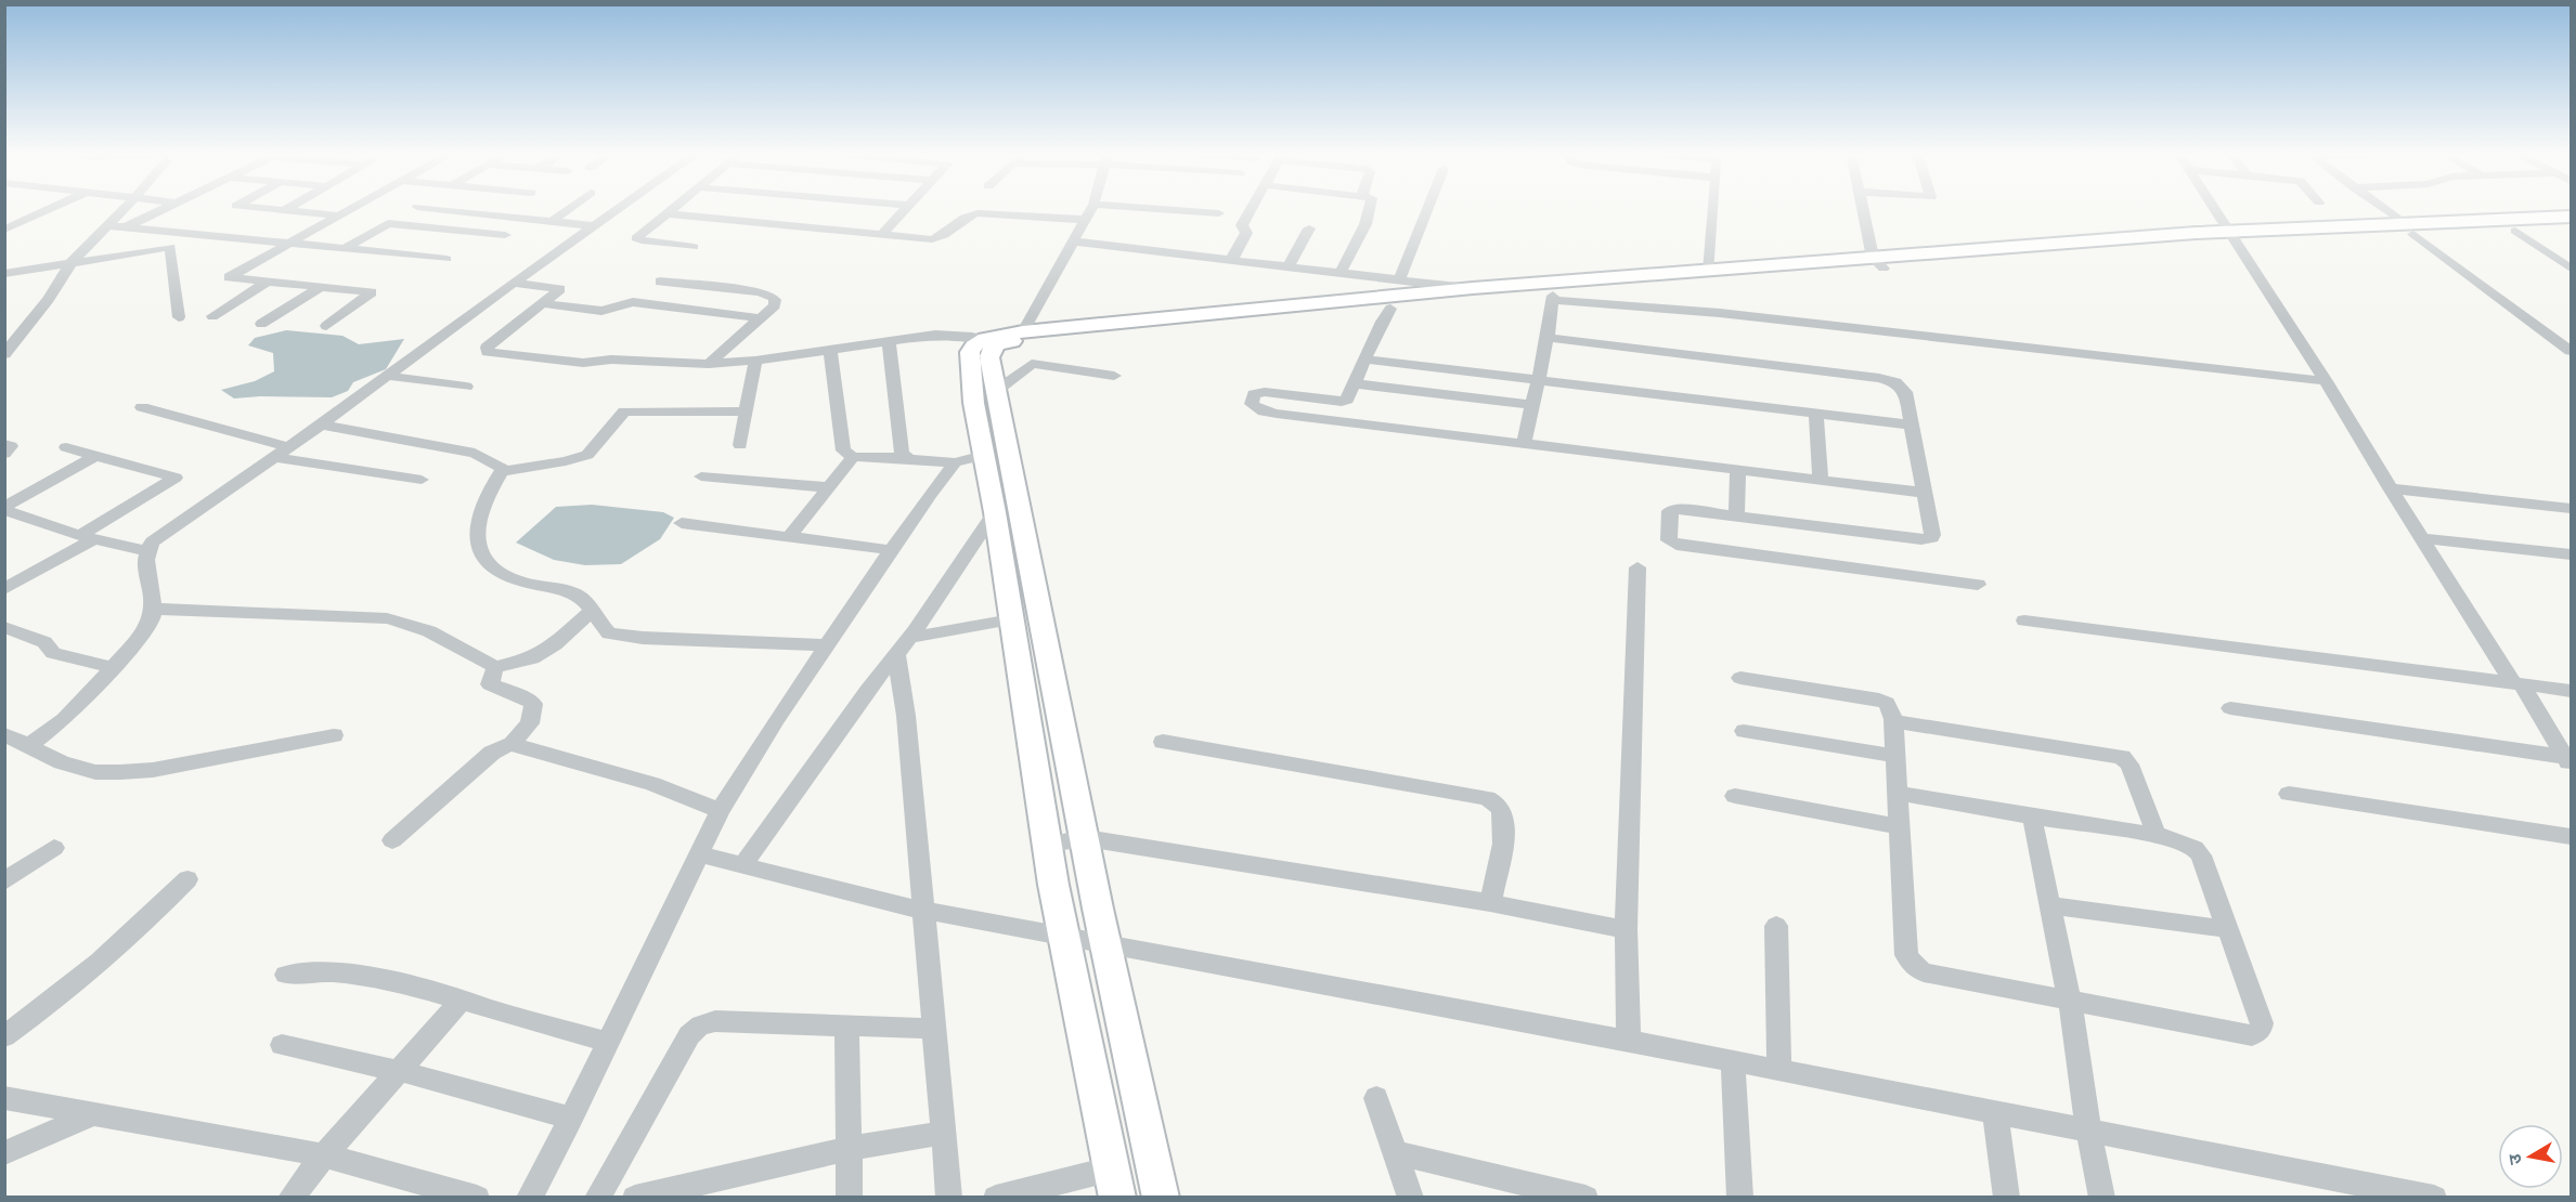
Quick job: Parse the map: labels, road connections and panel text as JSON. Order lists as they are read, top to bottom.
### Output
{
  "north": "left"
}
